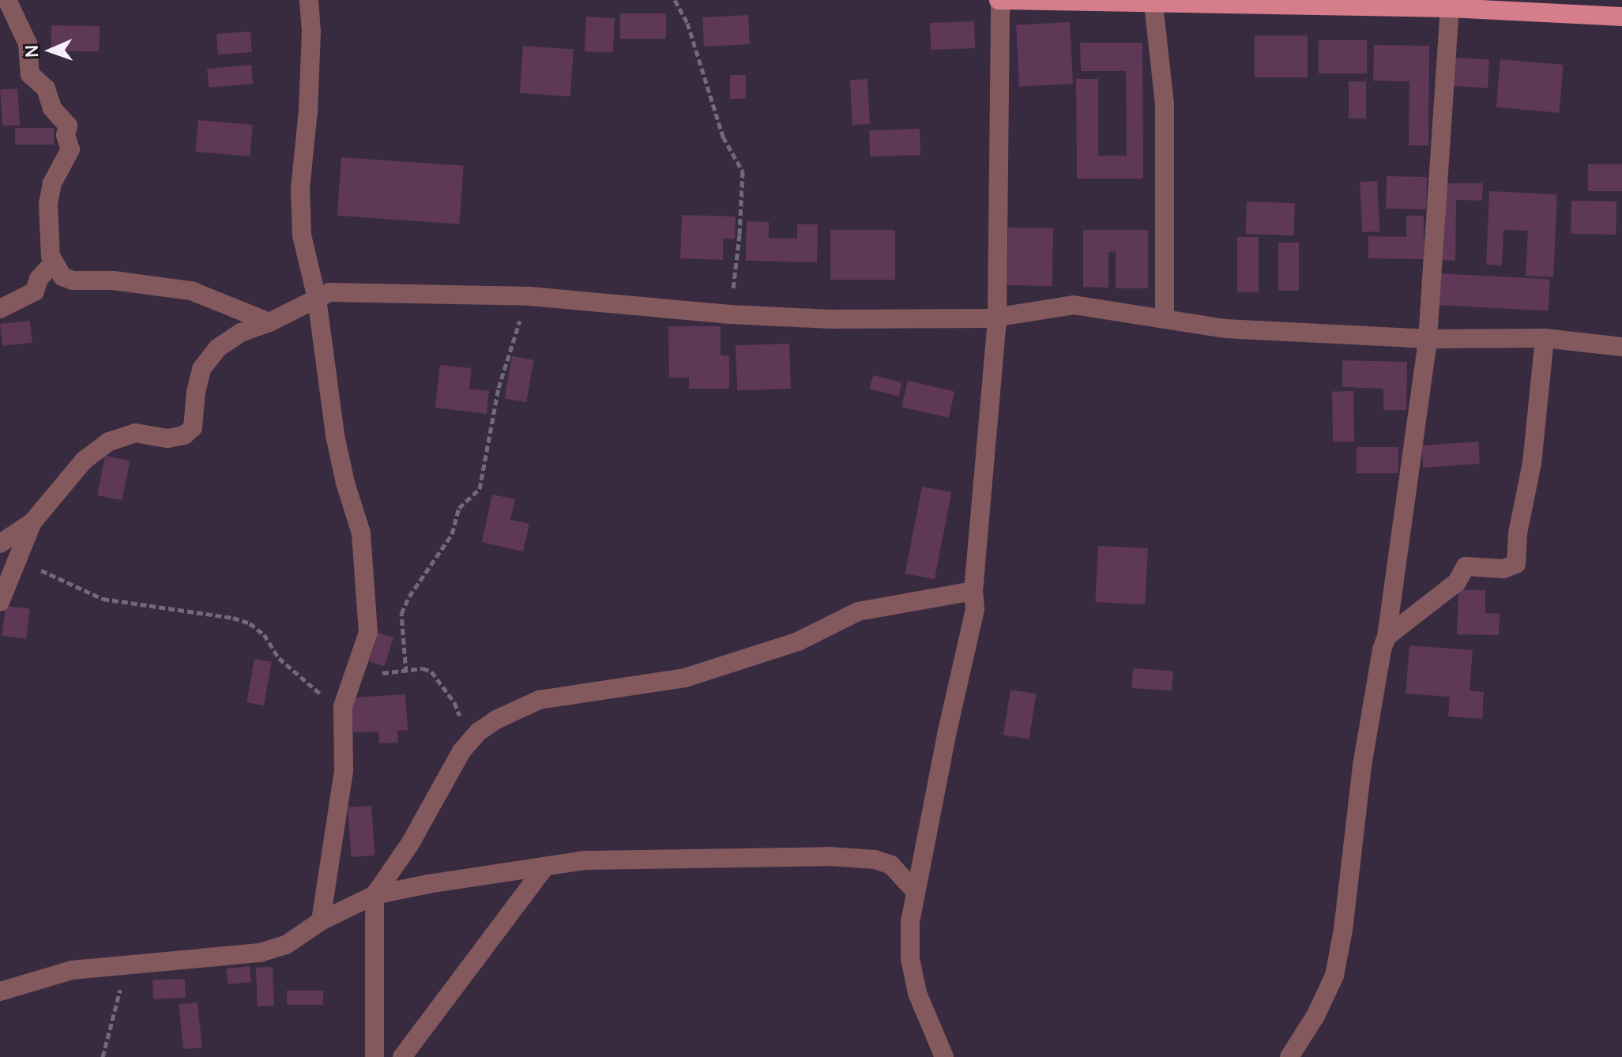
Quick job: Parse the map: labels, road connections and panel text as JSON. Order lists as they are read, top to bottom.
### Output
{
  "north": "left"
}
